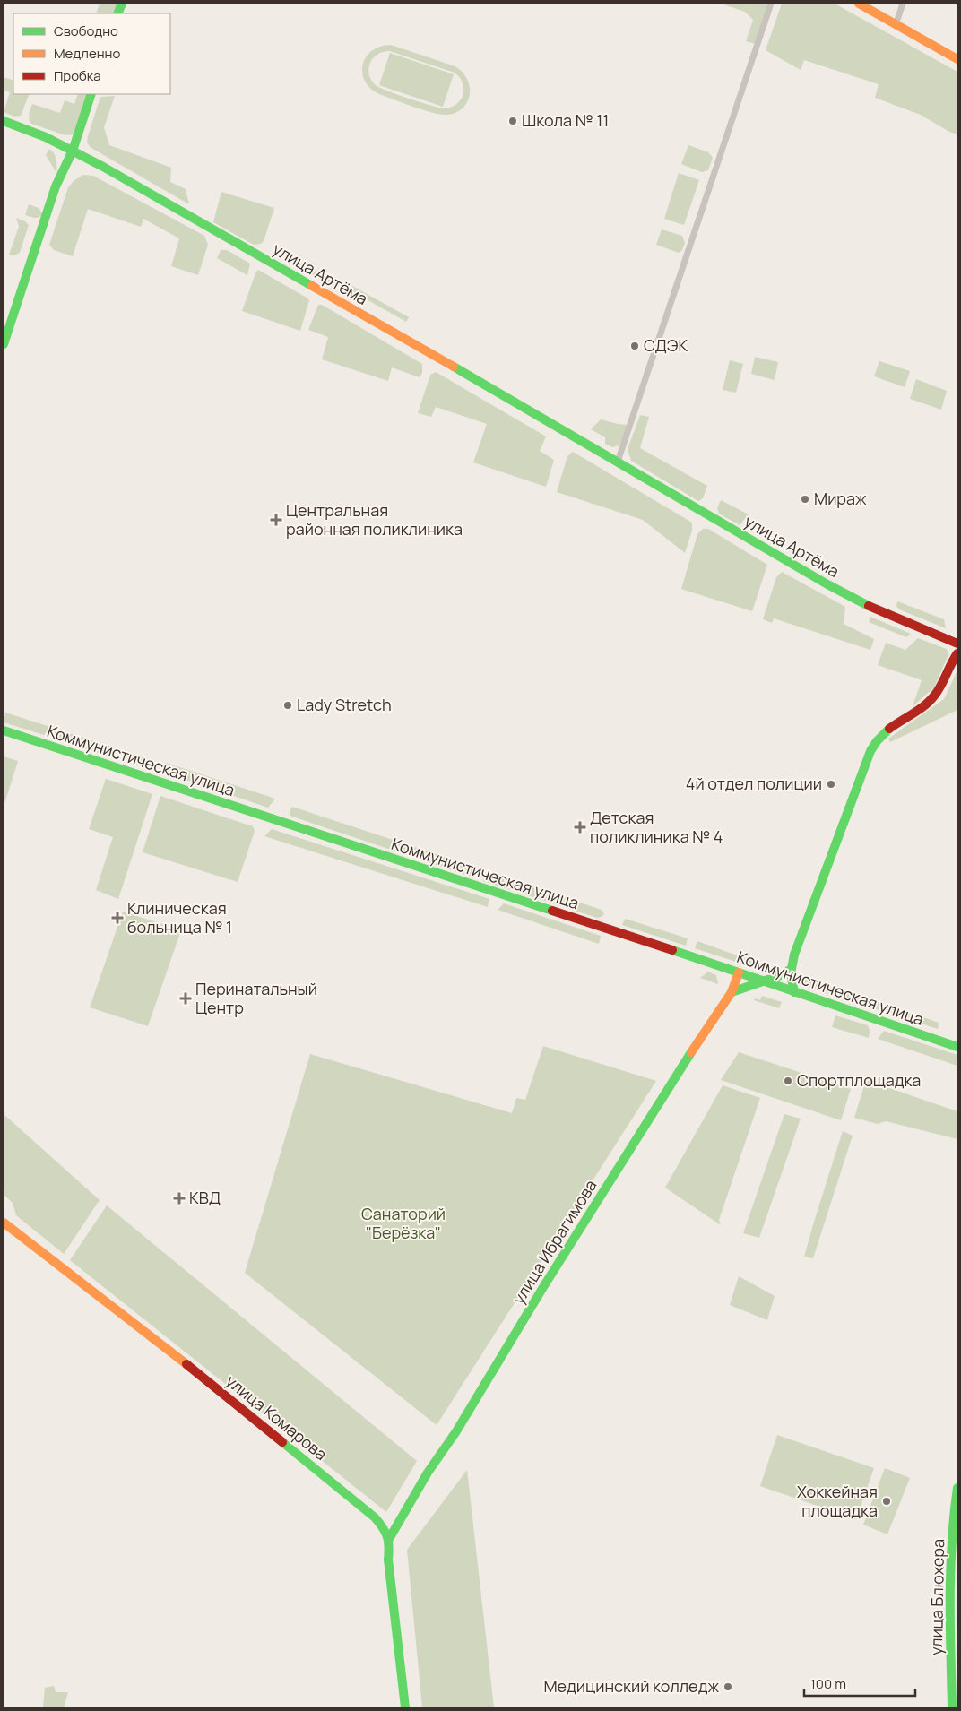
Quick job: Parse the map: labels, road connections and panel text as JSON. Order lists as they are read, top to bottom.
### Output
{
  "streets": {
    "main road": [
      "улица Артёма",
      "Коммунистическая улица",
      "улица Ибрагимова",
      "улица Комарова",
      "улица Блюхера"
    ]
  },
  "crossings": [
    ["Коммунистическая улица", "улица Ибрагимова"],
    ["улица Ибрагимова", "улица Комарова"]
  ],
  "parks": ["Санаторий \"Берёзка\""],
  "places": {
    "other": [
      "Школа № 11",
      "СДЭК",
      "Мираж",
      "Lady Stretch",
      "4й отдел полиции",
      "Спортплощадка",
      "Хоккейная площадка",
      "Медицинский колледж"
    ],
    "health": [
      "Центральная районная поликлиника",
      "Детская поликлиника № 4",
      "Клиническая больница № 1",
      "Перинатальный Центр",
      "КВД"
    ]
  },
  "legend": ["Свободно", "Медленно", "Пробка"],
  "scale_bar": "100 m"
}
